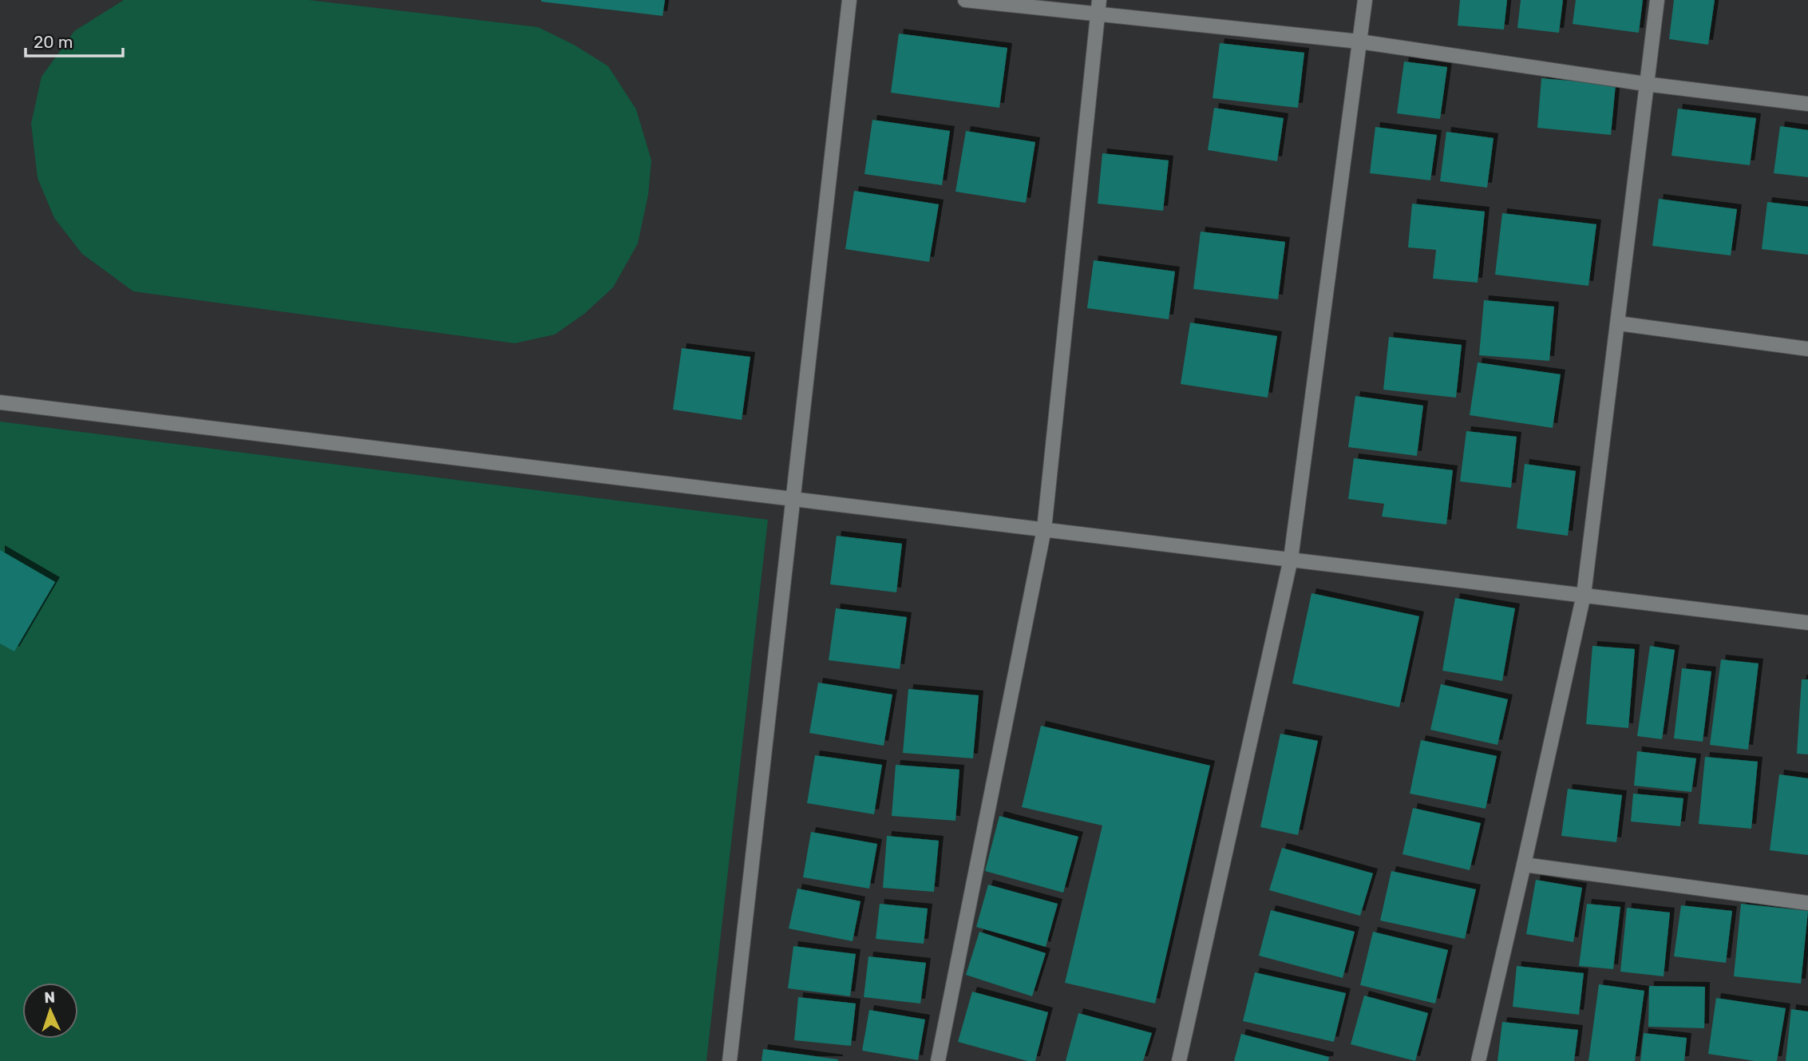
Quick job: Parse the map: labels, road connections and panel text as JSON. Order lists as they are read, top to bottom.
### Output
{
  "scale_bar": "20 m",
  "north": "top"
}
